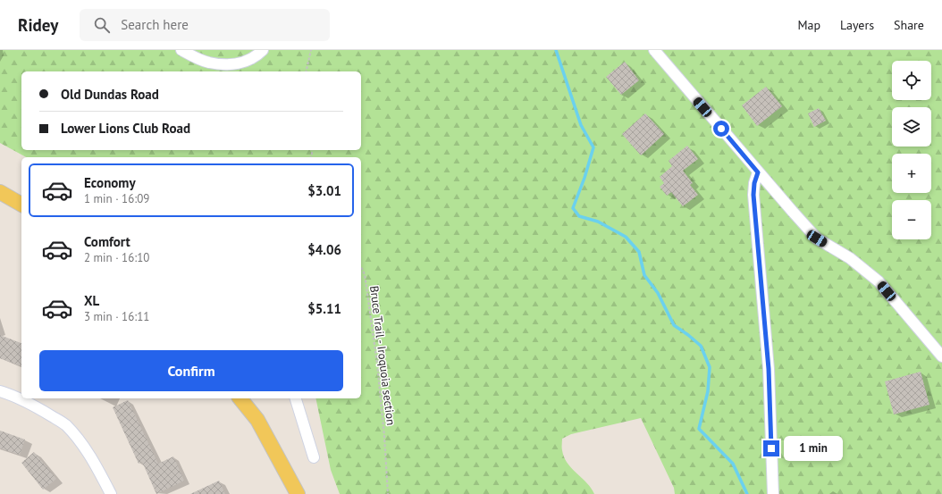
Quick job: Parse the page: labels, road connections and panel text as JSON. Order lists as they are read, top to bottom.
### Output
{
  "streets": {
    "path": ["Bruce Trail - Iroquoia section"]
  },
  "page": {
    "header": "Ridey",
    "search": "Search here",
    "nav": ["Map", "Layers", "Share"],
    "map_buttons": ["+", "−"],
    "banner": ["Old Dundas Road", "Lower Lions Club Road"],
    "list": [
      {
        "name": "Economy",
        "note": "1 min · 16:09",
        "value": "$3.01"
      },
      {
        "name": "Comfort",
        "note": "2 min · 16:10",
        "value": "$4.06"
      },
      {
        "name": "XL",
        "note": "3 min · 16:11",
        "value": "$5.11"
      }
    ],
    "buttons": "Confirm",
    "bubble": "1 min"
  }
}
